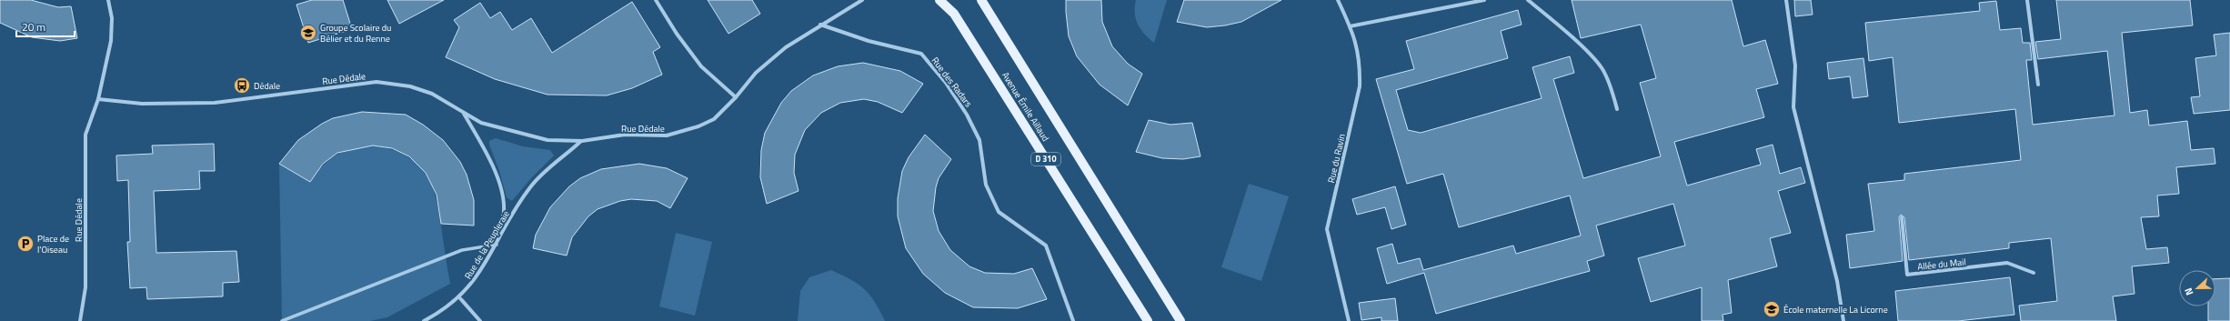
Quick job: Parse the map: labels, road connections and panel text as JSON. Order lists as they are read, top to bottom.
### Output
{
  "streets": {
    "main road": ["Avenue Émile Aillaud", "D 310"],
    "street": [
      "Rue Dédale",
      "Rue des Radars",
      "Rue du Ravin",
      "Rue de la Peupleraie",
      "Allée du Mail"
    ]
  },
  "crossings": [
    ["Rue Dédale", "Rue des Radars"],
    ["Rue Dédale", "Rue de la Peupleraie"]
  ],
  "places": {
    "school or university": ["Groupe Scolaire du Bélier et du Renne", "École maternelle La Licorne"],
    "bus stop": ["Dédale"],
    "parking": ["Place de l'Oiseau"]
  },
  "scale_bar": "20 m",
  "north": "left"
}
